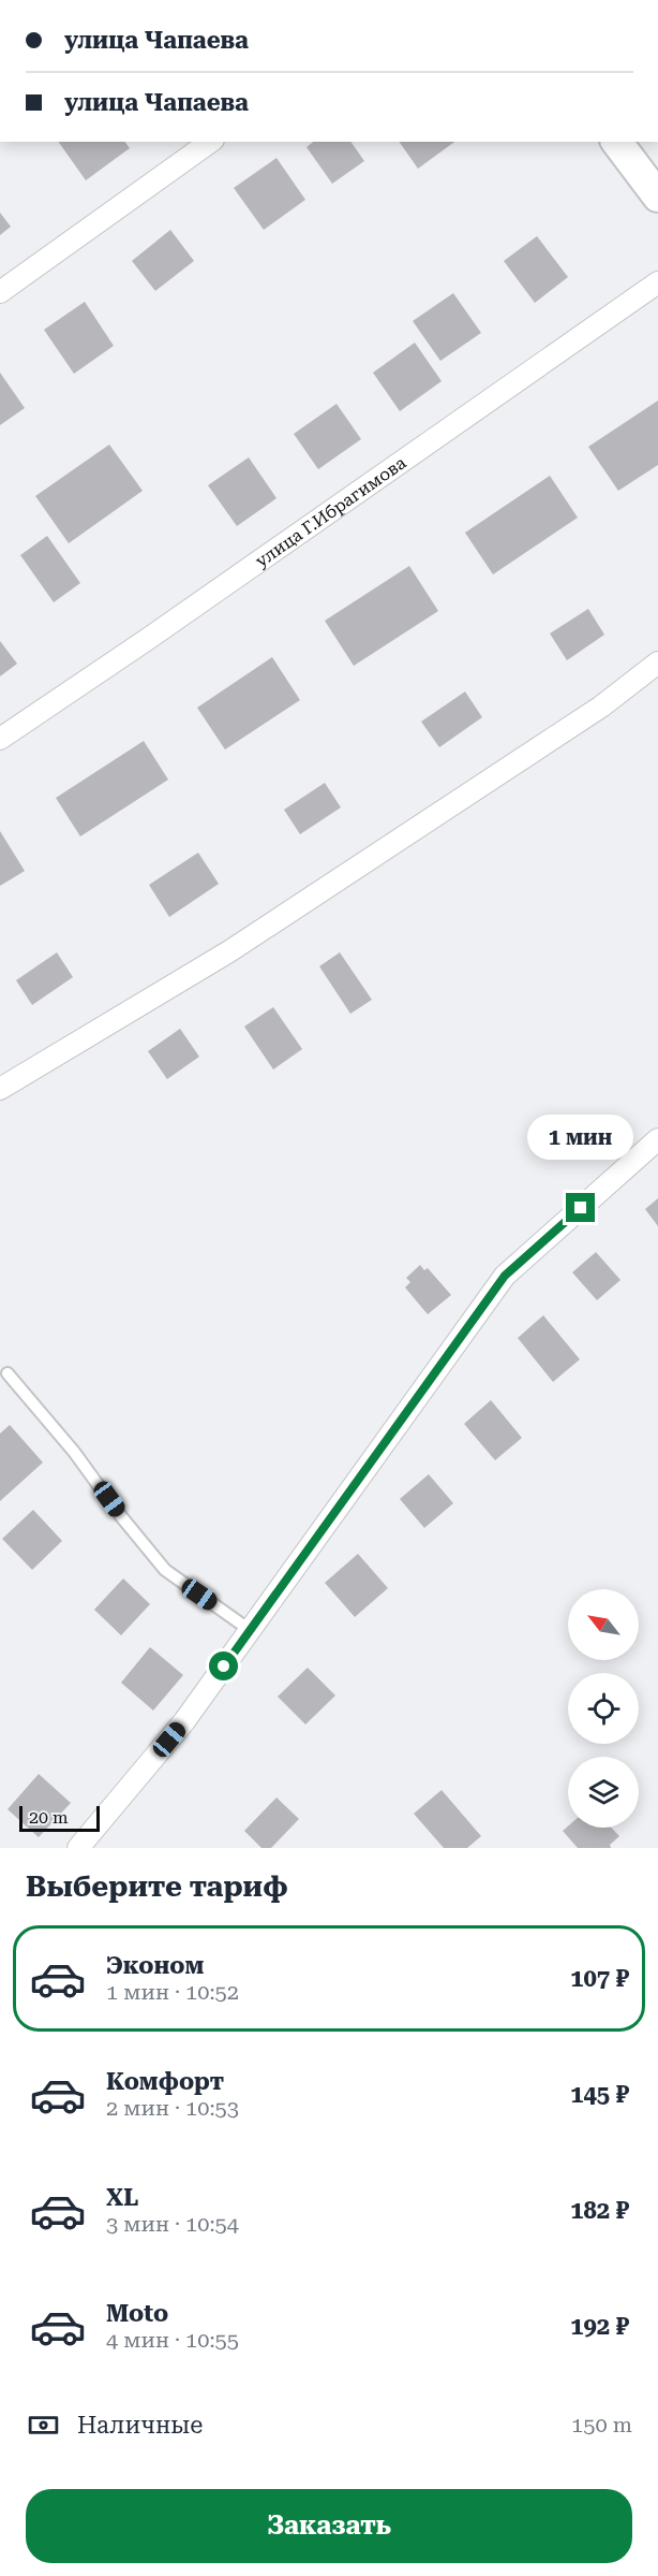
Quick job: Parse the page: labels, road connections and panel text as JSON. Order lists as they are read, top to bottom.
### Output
{
  "streets": {
    "street": ["улица Г.Ибрагимова"]
  },
  "scale_bar": "20 m",
  "north": "top left",
  "page": {
    "banner": ["улица Чапаева", "улица Чапаева"],
    "bubble": "1 мин",
    "scale": "20 m",
    "heading": "Выберите тариф",
    "list": [
      {
        "name": "Эконом",
        "note": "1 мин · 10:52",
        "value": "107 ₽"
      },
      {
        "name": "Комфорт",
        "note": "2 мин · 10:53",
        "value": "145 ₽"
      },
      {
        "name": "XL",
        "note": "3 мин · 10:54",
        "value": "182 ₽"
      },
      {
        "name": "Moto",
        "note": "4 мин · 10:55",
        "value": "192 ₽"
      }
    ],
    "pay": ["Наличные", "150 m"],
    "buttons": "Заказать"
  }
}
